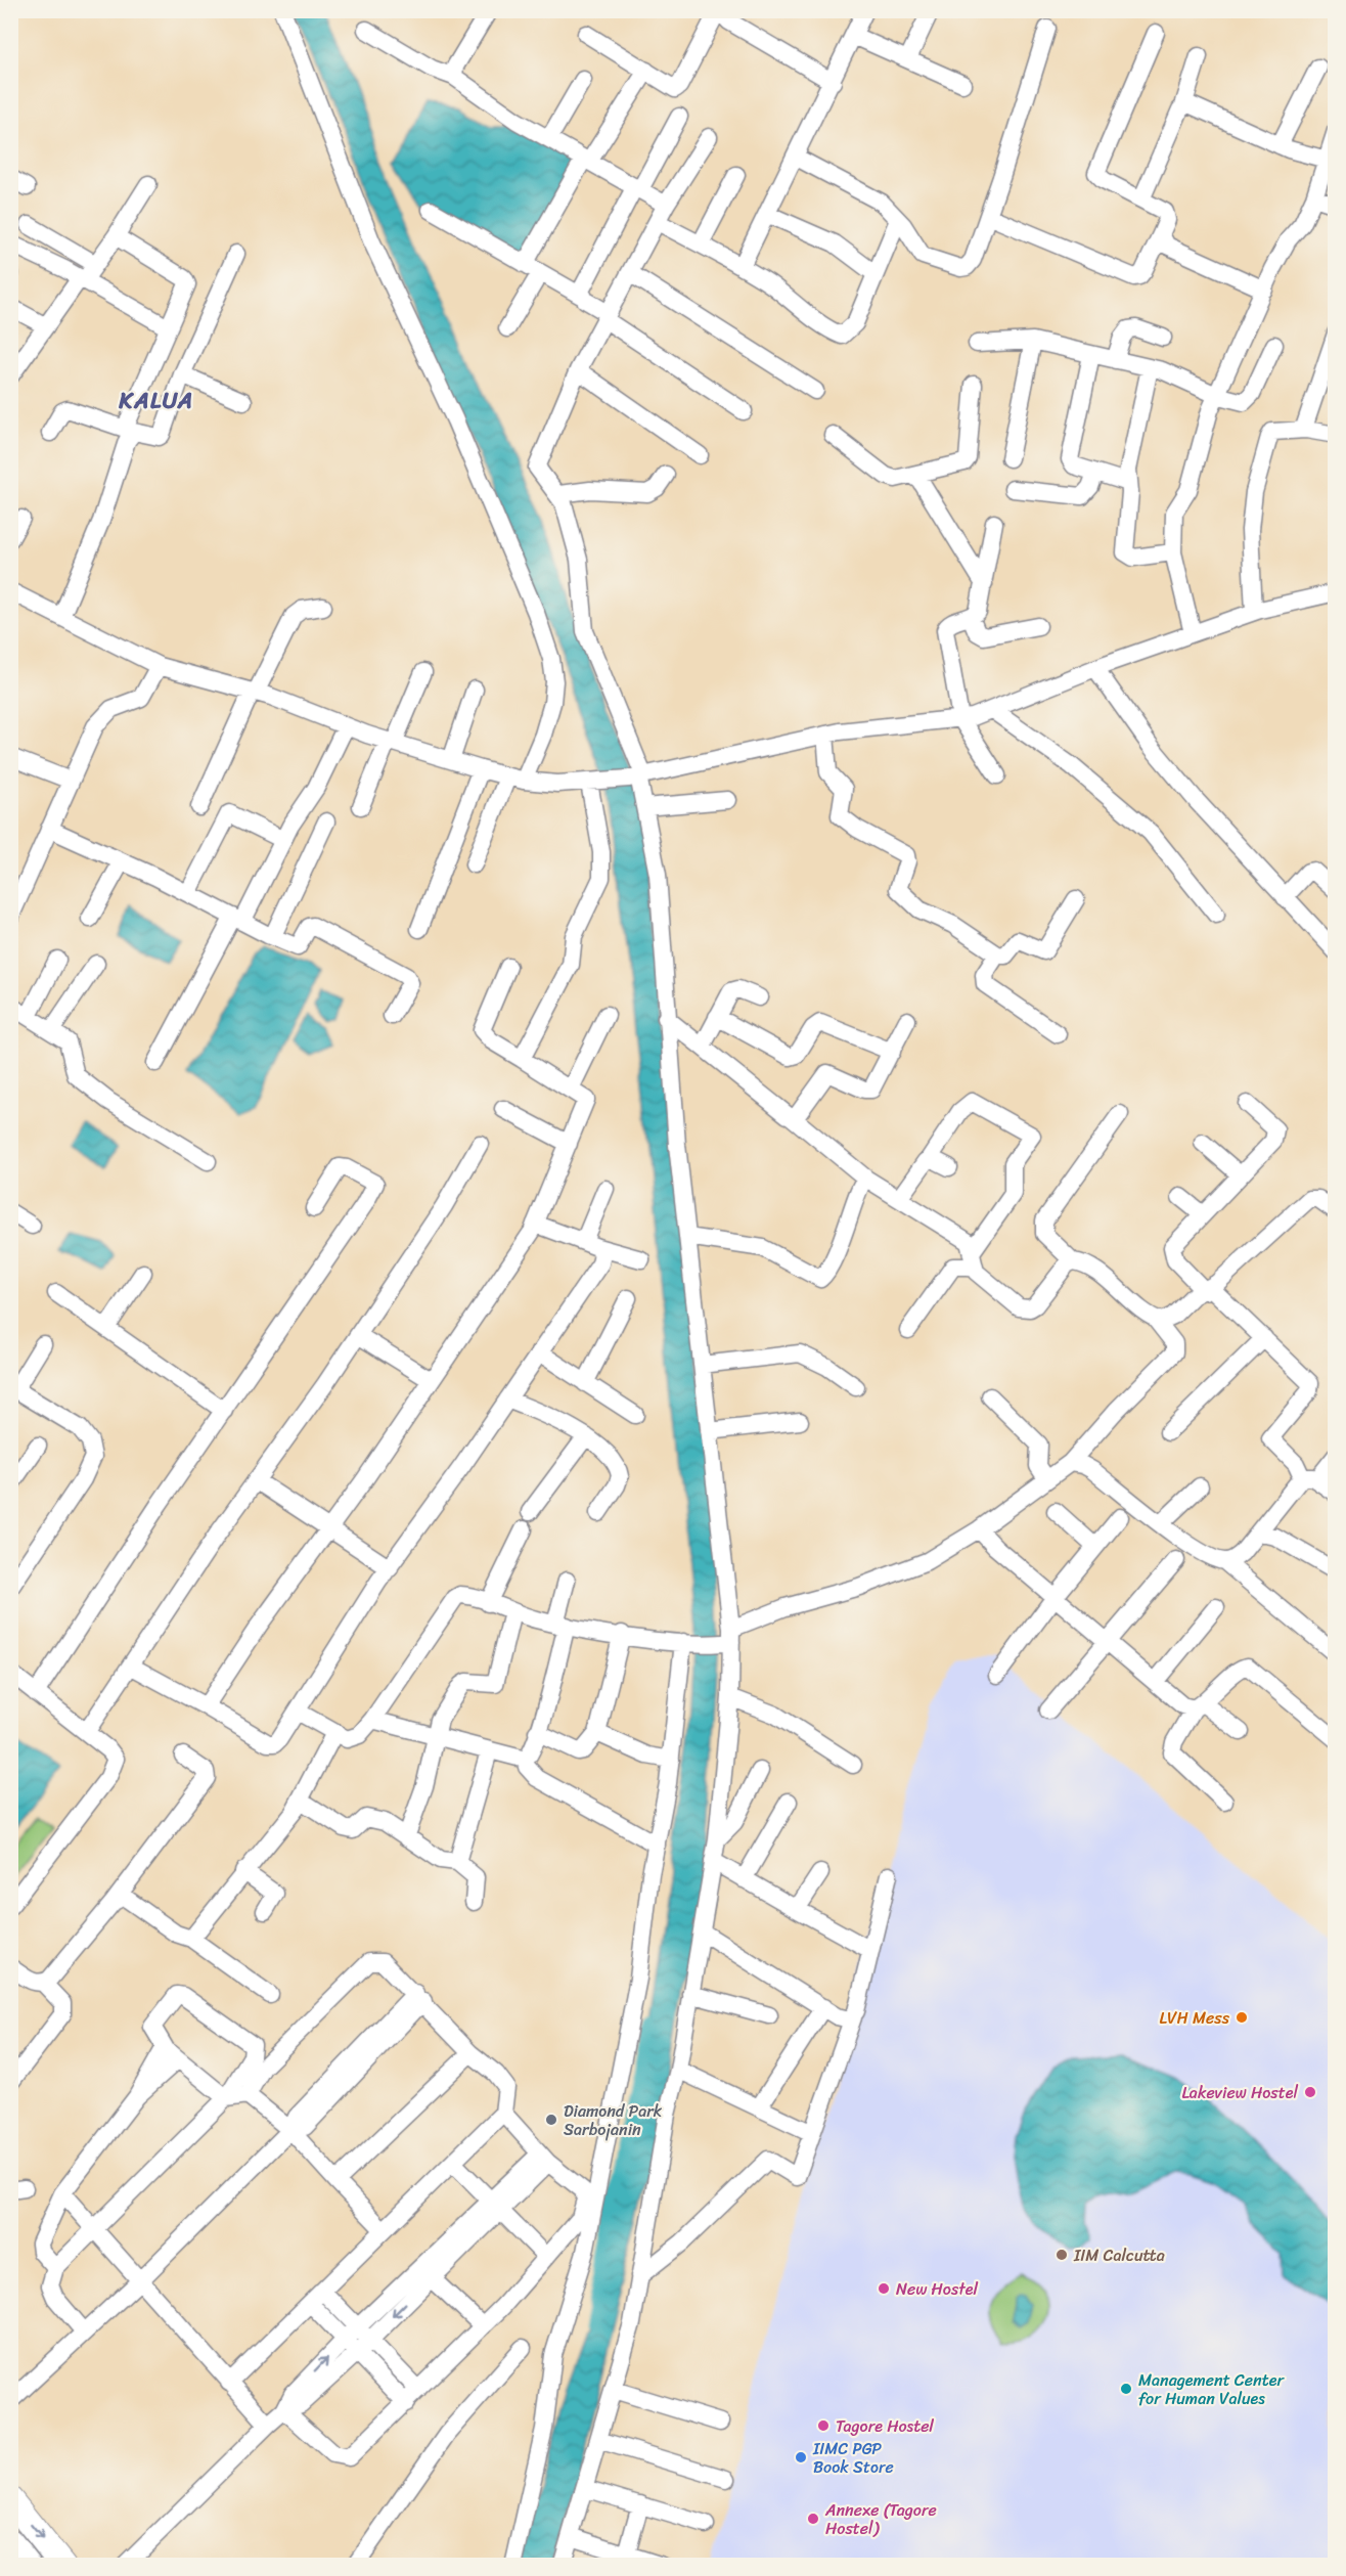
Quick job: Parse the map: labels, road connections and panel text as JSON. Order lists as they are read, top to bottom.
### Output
{
  "districts": ["KALUA"],
  "places": [
    "LVH Mess",
    "Lakeview Hostel",
    "Diamond Park Sarbojanin",
    "IIM Calcutta",
    "New Hostel",
    "Management Center for Human Values",
    "Tagore Hostel",
    "IIMC PGP Book Store",
    "Annexe (Tagore Hostel)"
  ]
}
